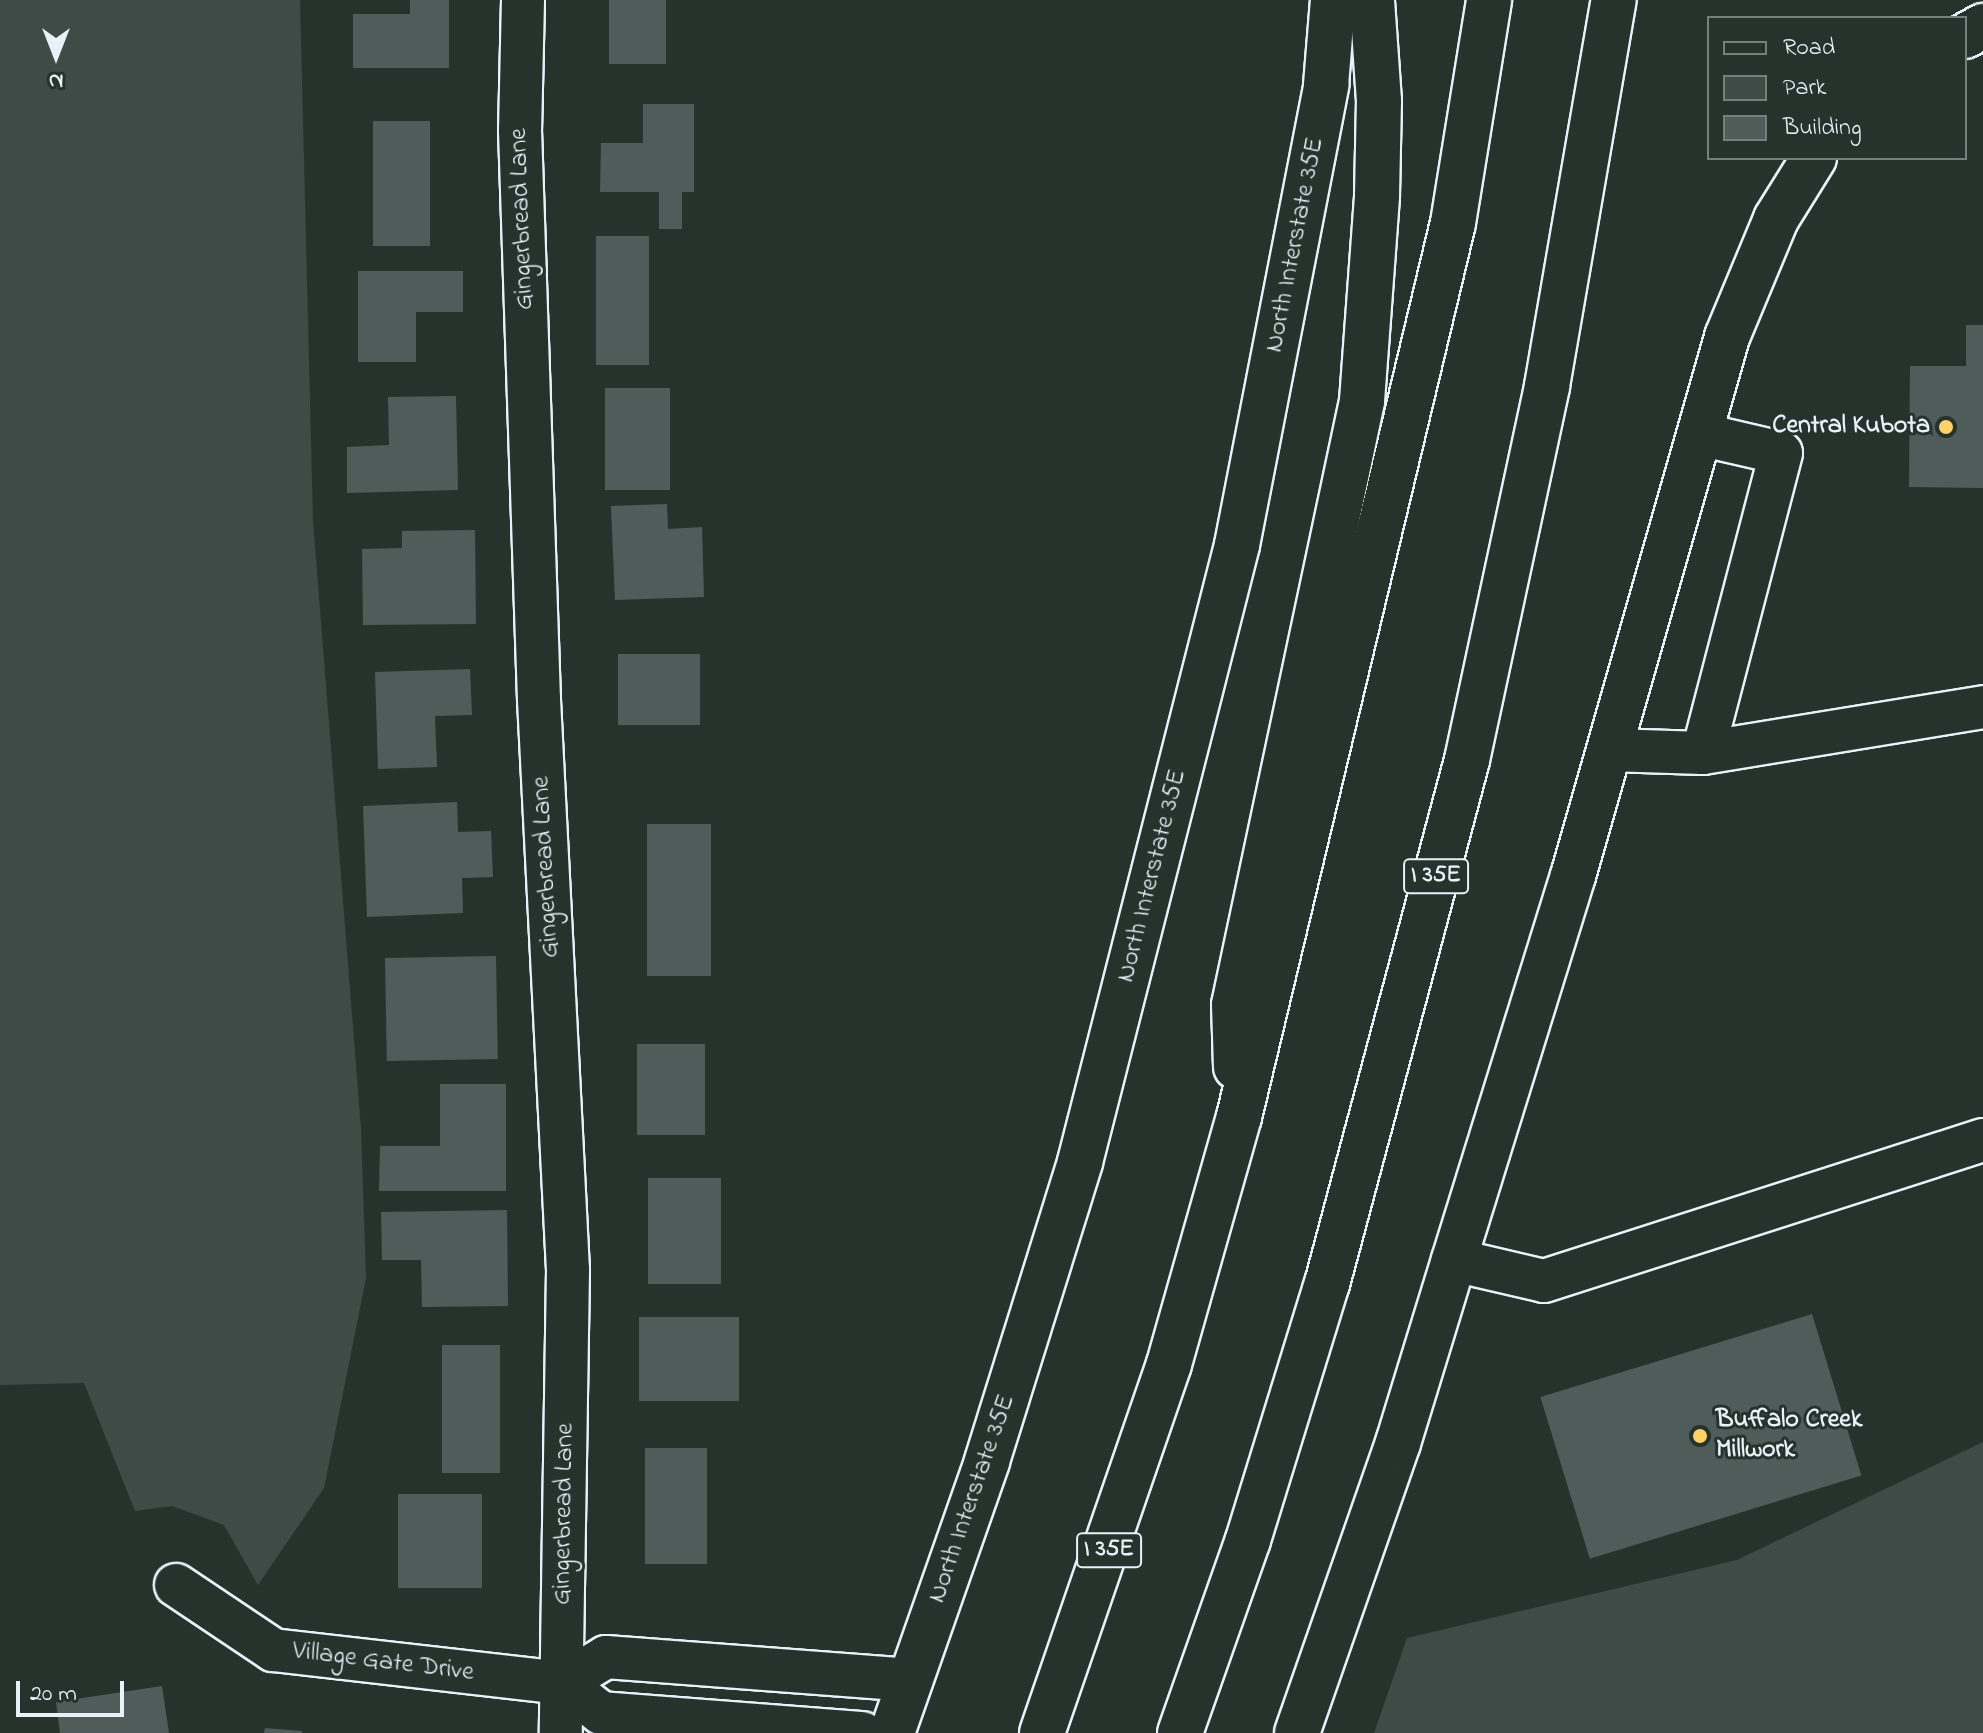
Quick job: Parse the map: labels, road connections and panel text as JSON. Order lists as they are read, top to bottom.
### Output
{
  "streets": {
    "main road": ["North Interstate 35E", "I 35E"],
    "street": ["Gingerbread Lane", "Village Gate Drive"]
  },
  "crossings": [
    ["Gingerbread Lane", "Village Gate Drive"]
  ],
  "places": ["Central Kubota", "Buffalo Creek Millwork"],
  "legend": ["Road", "Park", "Building"],
  "scale_bar": "20 m",
  "north": "bottom"
}
